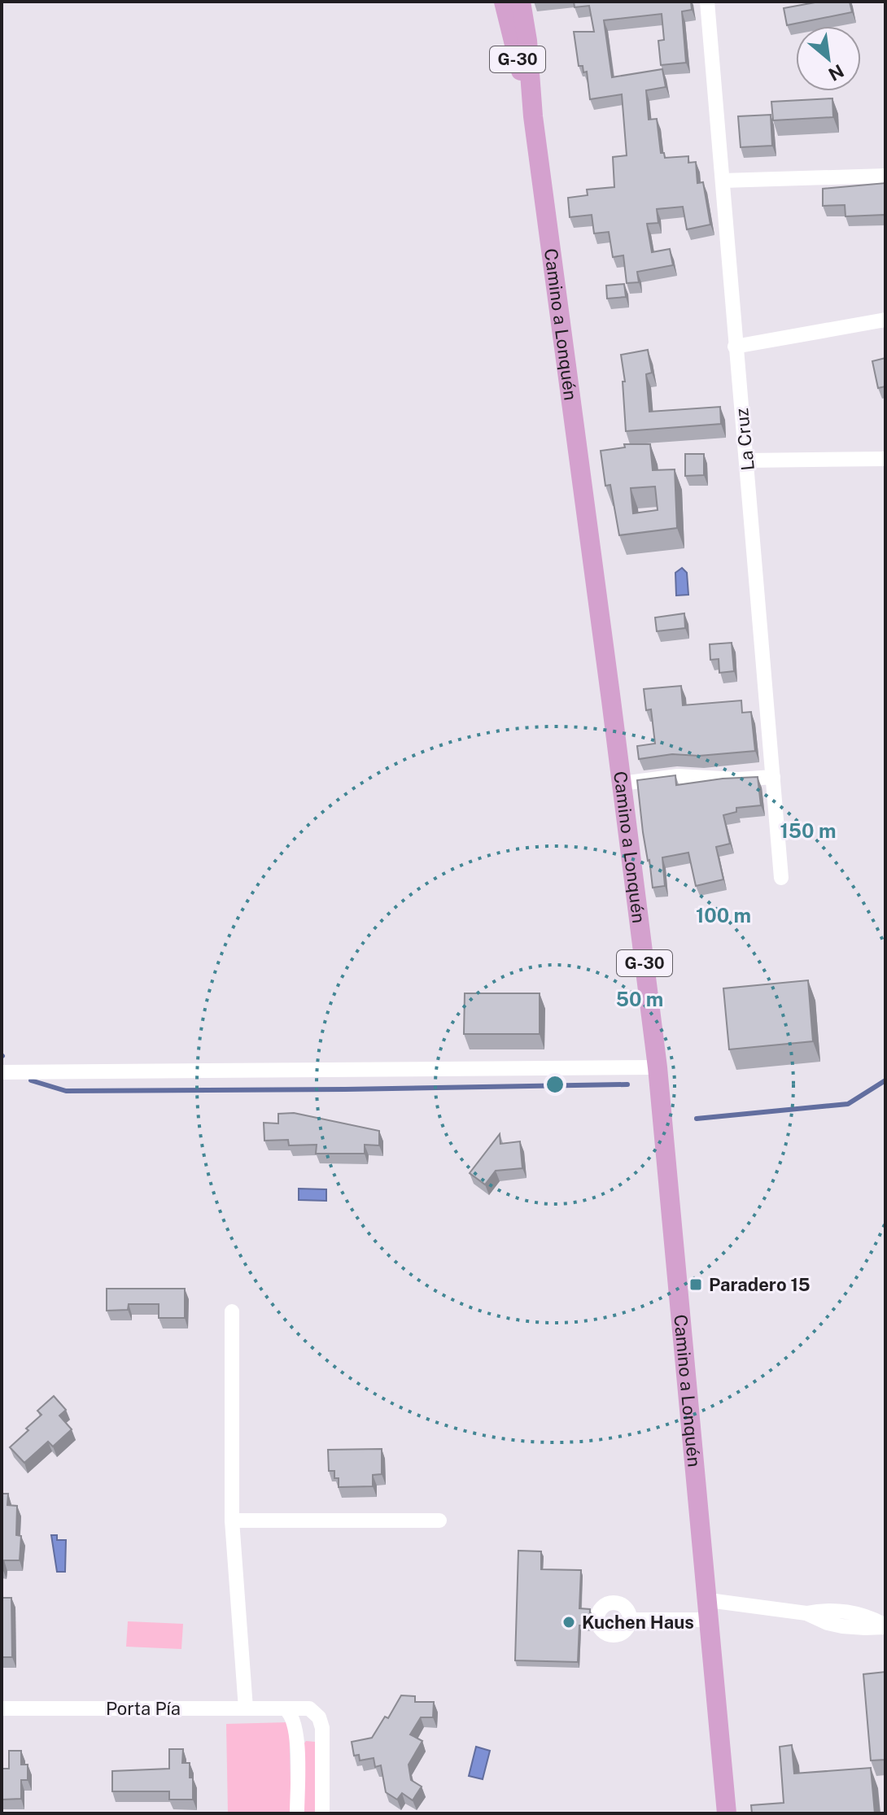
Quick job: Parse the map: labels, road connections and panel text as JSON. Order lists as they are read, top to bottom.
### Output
{
  "streets": {
    "main road": ["G-30", "Camino a Lonquén"],
    "street": ["La Cruz", "Porta Pía"]
  },
  "places": {
    "transit": ["Paradero 15"],
    "other": ["Kuchen Haus"]
  },
  "north": "bottom right",
  "rings": ["150 m", "100 m", "50 m"]
}
